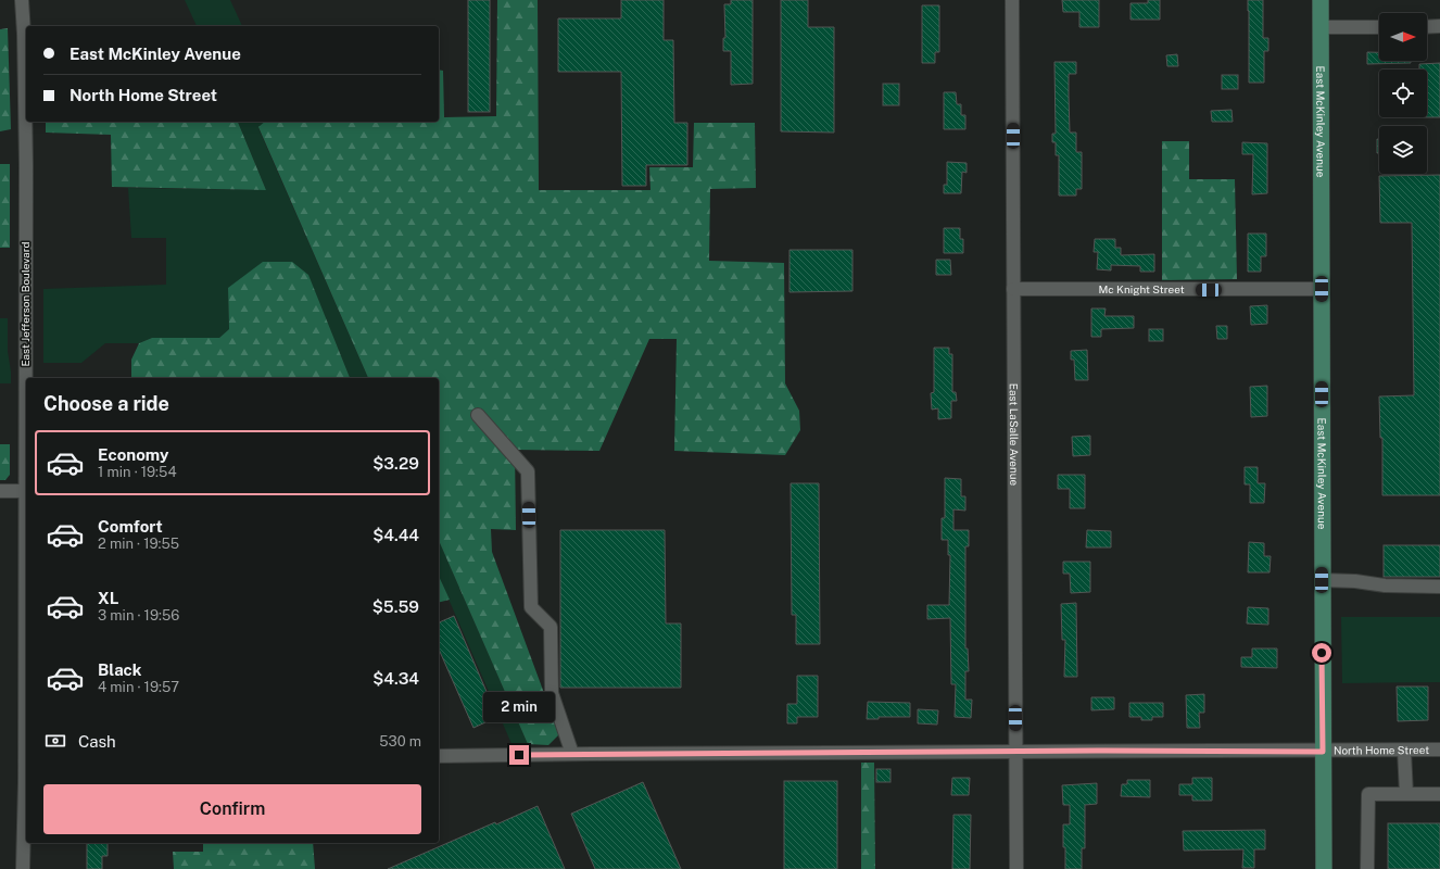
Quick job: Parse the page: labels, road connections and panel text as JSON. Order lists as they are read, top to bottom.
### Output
{
  "streets": {
    "main road": ["East McKinley Avenue"],
    "street": [
      "Mc Knight Street",
      "East Jefferson Boulevard",
      "East LaSalle Avenue",
      "North Home Street"
    ]
  },
  "crossings": [
    ["East McKinley Avenue", "Mc Knight Street"],
    ["East McKinley Avenue", "North Home Street"],
    ["Mc Knight Street", "East LaSalle Avenue"],
    ["East LaSalle Avenue", "North Home Street"]
  ],
  "north": "right",
  "page": {
    "banner": ["East McKinley Avenue", "North Home Street"],
    "heading": "Choose a ride",
    "list": [
      {
        "name": "Economy",
        "note": "1 min · 19:54",
        "value": "$3.29"
      },
      {
        "name": "Comfort",
        "note": "2 min · 19:55",
        "value": "$4.44"
      },
      {
        "name": "XL",
        "note": "3 min · 19:56",
        "value": "$5.59"
      },
      {
        "name": "Black",
        "note": "4 min · 19:57",
        "value": "$4.34"
      }
    ],
    "bubble": "2 min",
    "pay": ["Cash", "530 m"],
    "buttons": "Confirm"
  }
}
